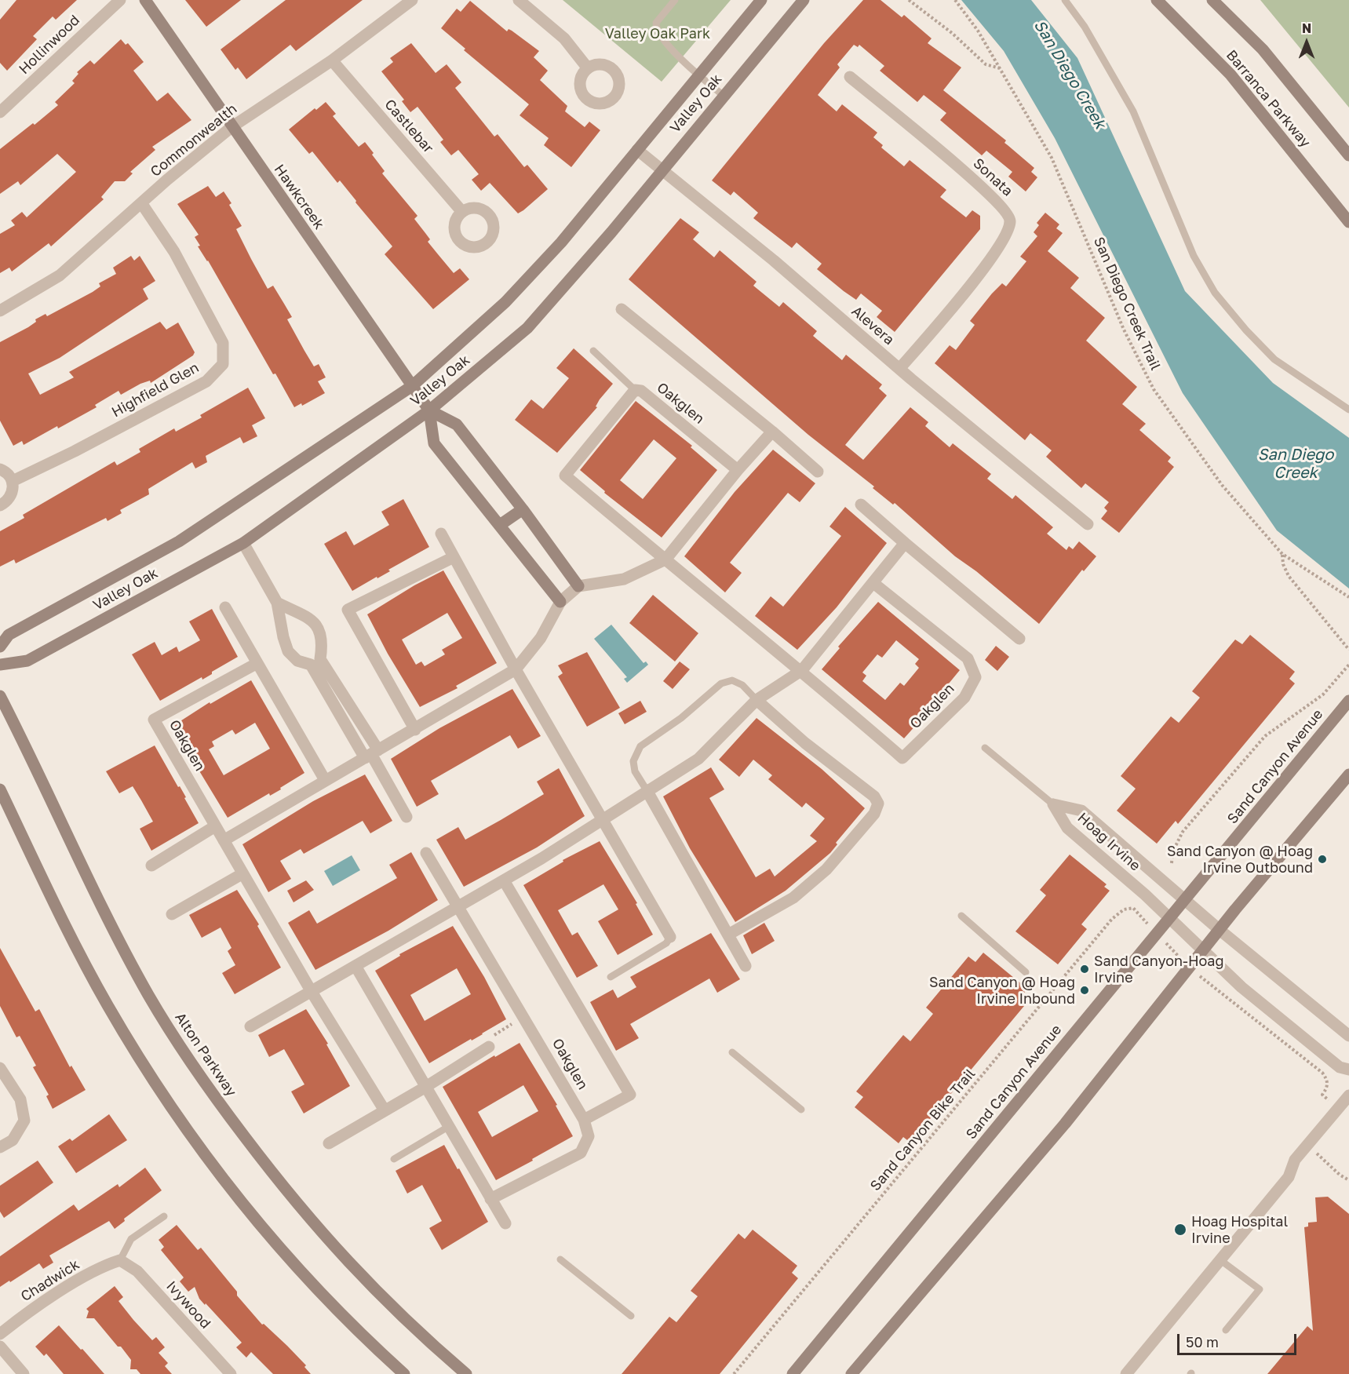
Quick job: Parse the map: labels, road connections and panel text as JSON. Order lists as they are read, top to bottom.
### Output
{
  "streets": {
    "main road": [
      "Barranca Parkway",
      "Valley Oak",
      "Hawkcreek",
      "Sand Canyon Avenue",
      "Alton Parkway"
    ],
    "street": [
      "Hollinwood",
      "Castlebar",
      "Commonwealth",
      "Sonata",
      "Alevera",
      "Highfield Glen",
      "Oakglen",
      "Hoag Irvine",
      "Chadwick",
      "Ivywood"
    ],
    "path": ["San Diego Creek Trail", "Sand Canyon Bike Trail"]
  },
  "crossings": [
    ["Valley Oak", "Hawkcreek"],
    ["Valley Oak", "Alevera"],
    ["Castlebar", "Commonwealth"],
    ["Commonwealth", "Hawkcreek"],
    ["Commonwealth", "Highfield Glen"],
    ["Sonata", "Alevera"],
    ["Sand Canyon Avenue", "Hoag Irvine"],
    ["Sand Canyon Avenue", "Sand Canyon Bike Trail"],
    ["Chadwick", "Ivywood"]
  ],
  "water": ["San Diego Creek"],
  "parks": ["Valley Oak Park"],
  "places": [
    "Sand Canyon @ Hoag Irvine Outbound",
    "Sand Canyon-Hoag Irvine",
    "Sand Canyon @ Hoag Irvine Inbound",
    "Hoag Hospital Irvine"
  ],
  "scale_bar": "50 m",
  "north": "top"
}
